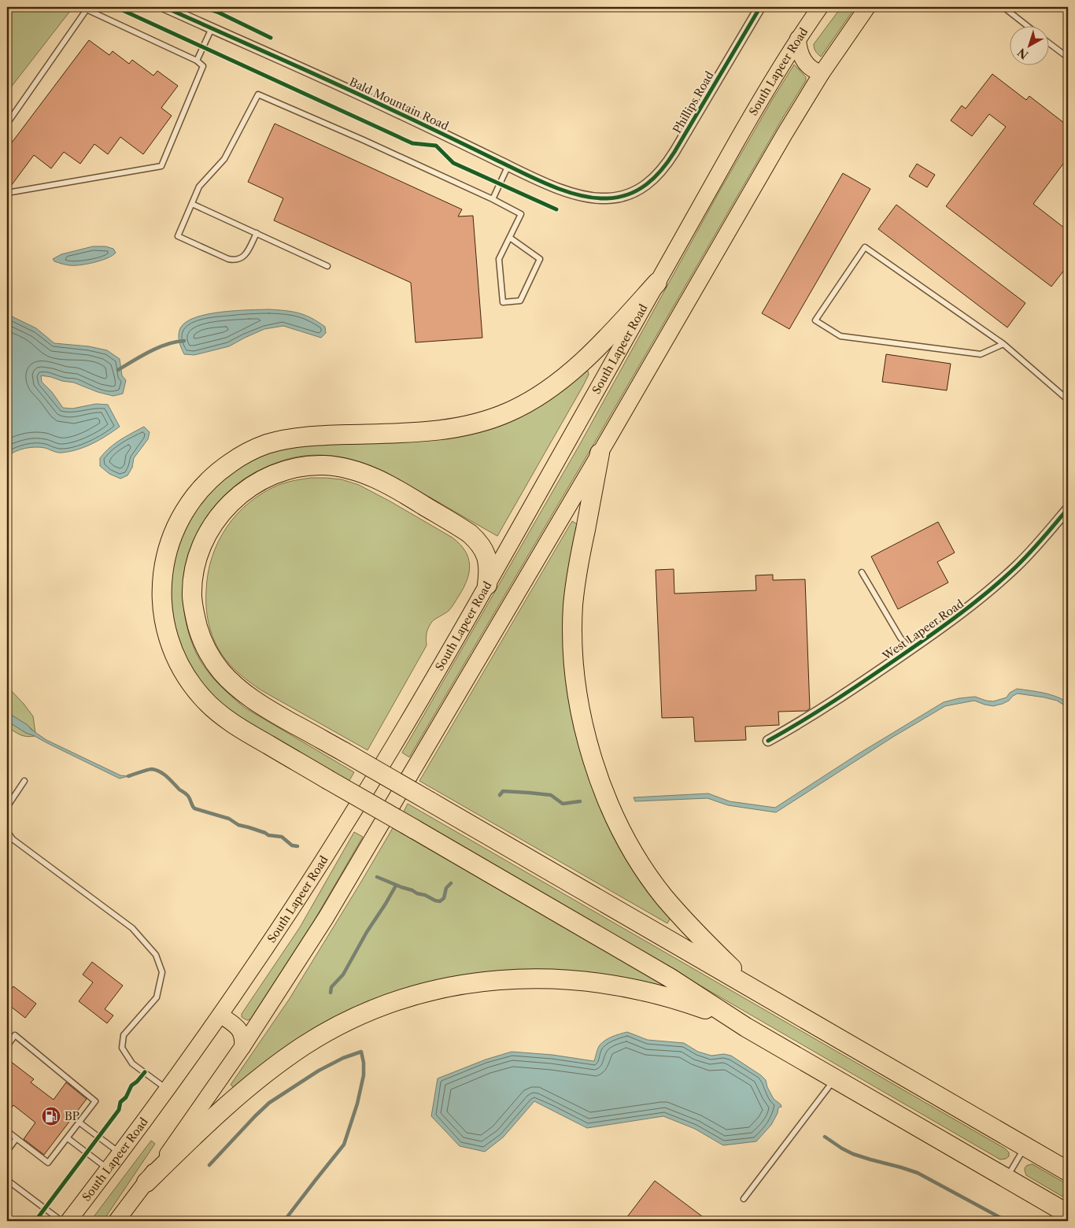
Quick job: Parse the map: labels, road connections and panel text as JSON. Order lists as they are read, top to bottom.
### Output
{
  "streets": {
    "main road": ["South Lapeer Road"],
    "street": ["Phillips Road", "Bald Mountain Road", "West Lapeer Road"]
  },
  "crossings": [
    ["Phillips Road", "Bald Mountain Road"]
  ],
  "places": {
    "fuel station": ["BP"]
  },
  "north": "bottom left"
}
